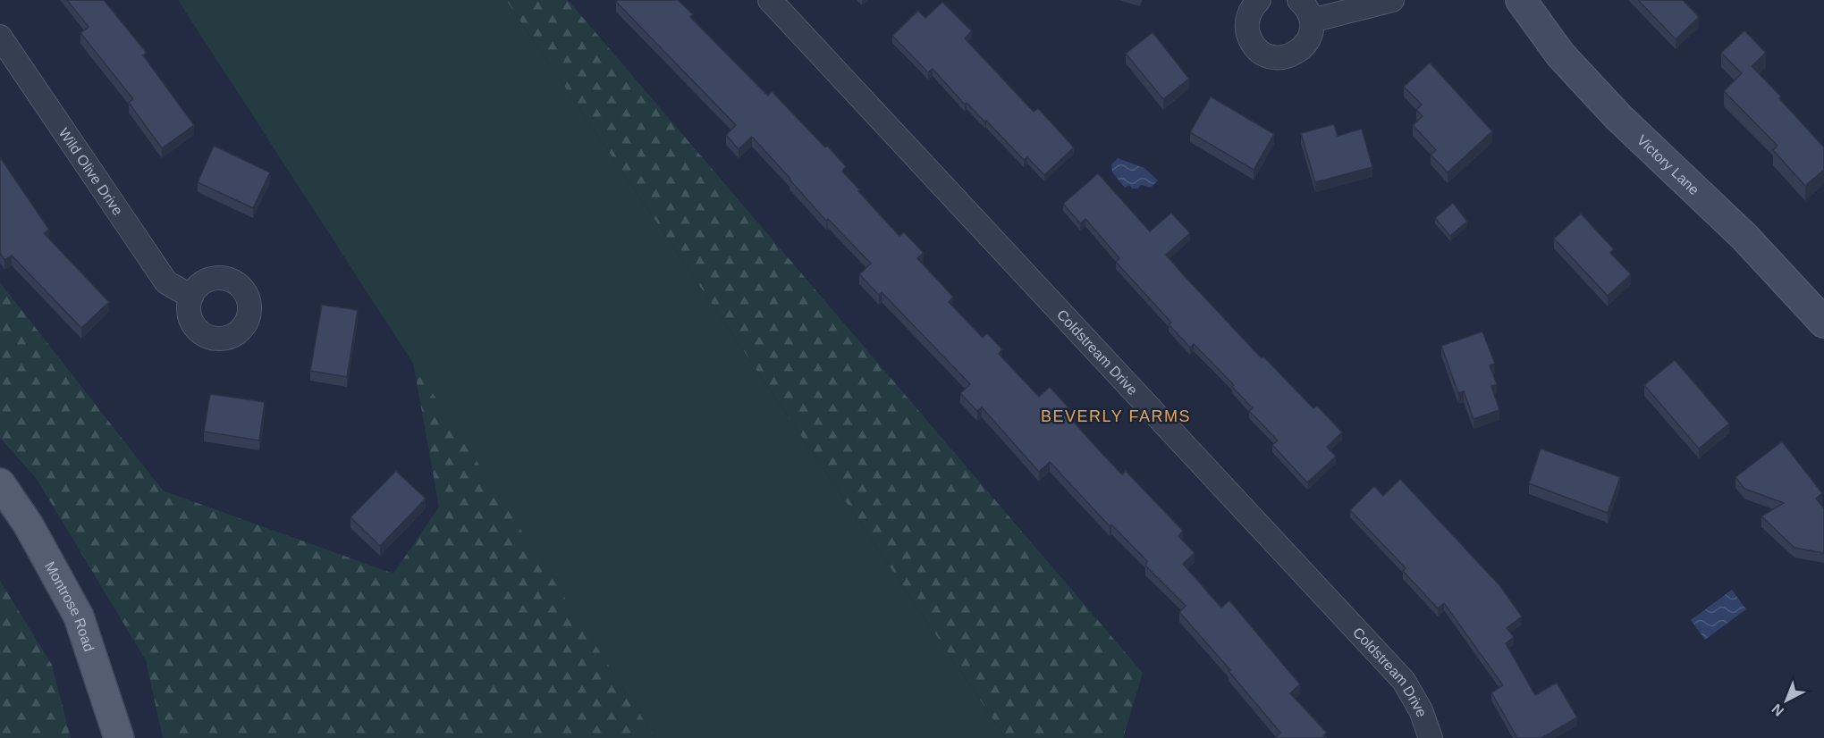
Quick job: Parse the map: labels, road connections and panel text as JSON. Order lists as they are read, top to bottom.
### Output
{
  "streets": {
    "main road": ["Montrose Road"],
    "street": ["Victory Lane", "Wild Olive Drive", "Coldstream Drive"]
  },
  "districts": ["BEVERLY FARMS"],
  "north": "bottom left"
}
